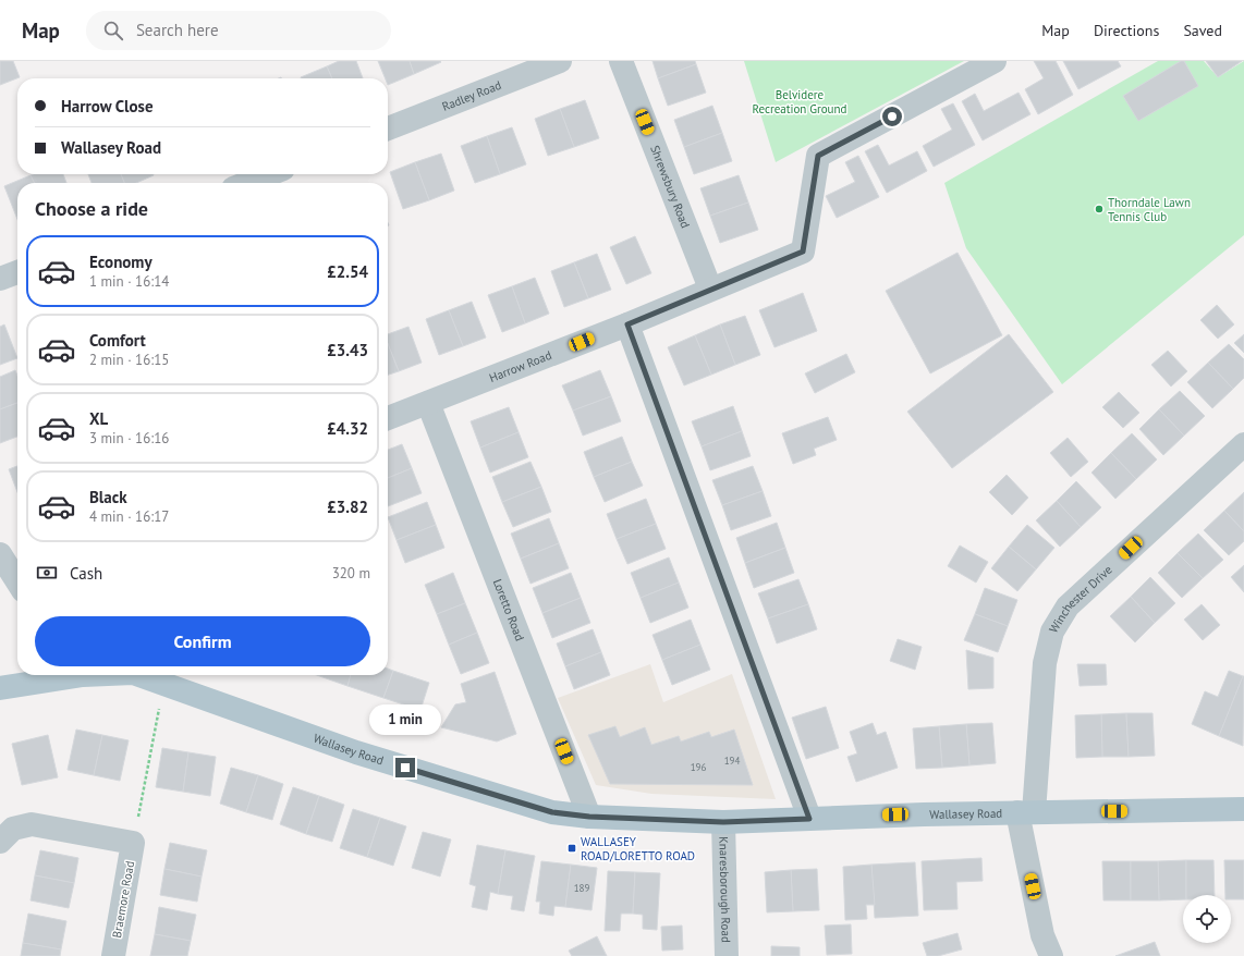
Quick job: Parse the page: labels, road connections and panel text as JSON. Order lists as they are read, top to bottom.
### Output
{
  "streets": {
    "main road": ["Wallasey Road"],
    "street": [
      "Radley Road",
      "Shrewsbury Road",
      "Harrow Road",
      "Winchester Drive",
      "Loretto Road",
      "Knaresborough Road",
      "Braemore Road"
    ]
  },
  "crossings": [
    ["Shrewsbury Road", "Harrow Road"],
    ["Harrow Road", "Loretto Road"],
    ["Winchester Drive", "Wallasey Road"],
    ["Loretto Road", "Wallasey Road"],
    ["Wallasey Road", "Knaresborough Road"]
  ],
  "parks": ["Belvidere Recreation Ground"],
  "places": {
    "other": ["Thorndale Lawn Tennis Club"],
    "transit": ["WALLASEY ROAD/LORETTO ROAD"]
  },
  "house_numbers": ["194", "196", "189"],
  "page": {
    "header": "Map",
    "search": "Search here",
    "nav": ["Map", "Directions", "Saved"],
    "banner": ["Harrow Close", "Wallasey Road"],
    "heading": "Choose a ride",
    "list": [
      {
        "name": "Economy",
        "note": "1 min · 16:14",
        "value": "£2.54"
      },
      {
        "name": "Comfort",
        "note": "2 min · 16:15",
        "value": "£3.43"
      },
      {
        "name": "XL",
        "note": "3 min · 16:16",
        "value": "£4.32"
      },
      {
        "name": "Black",
        "note": "4 min · 16:17",
        "value": "£3.82"
      }
    ],
    "pay": ["Cash", "320 m"],
    "buttons": "Confirm",
    "bubble": "1 min"
  }
}
